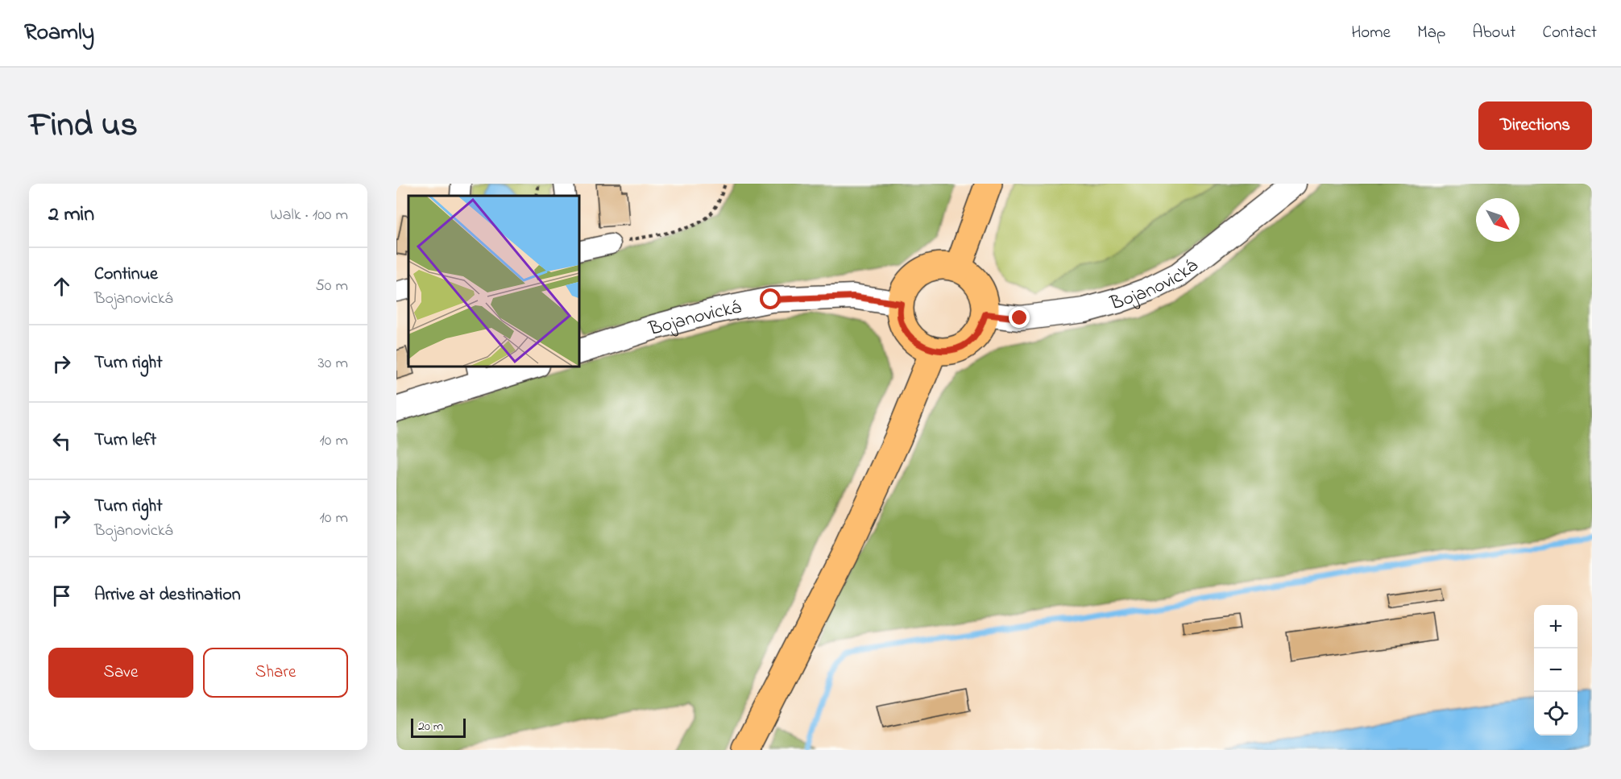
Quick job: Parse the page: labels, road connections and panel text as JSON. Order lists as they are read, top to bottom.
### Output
{
  "streets": {
    "street": ["Bojanovická"]
  },
  "scale_bar": "20 m",
  "north": "bottom right",
  "page": {
    "header": "Roamly",
    "nav": [
      "Home",
      "Map",
      "About",
      "Contact"
    ],
    "title": "Find us",
    "buttons": [
      "Directions",
      ["Save", "Share"]
    ],
    "heading": ["2 min", "Walk · 100 m"],
    "list": [
      ["Continue", "Bojanovická", "50 m"],
      ["Turn right", "30 m"],
      ["Turn left", "10 m"],
      ["Turn right", "Bojanovická", "10 m"],
      "Arrive at destination"
    ],
    "map_buttons": ["+", "−"],
    "scale": "20 m"
  }
}
